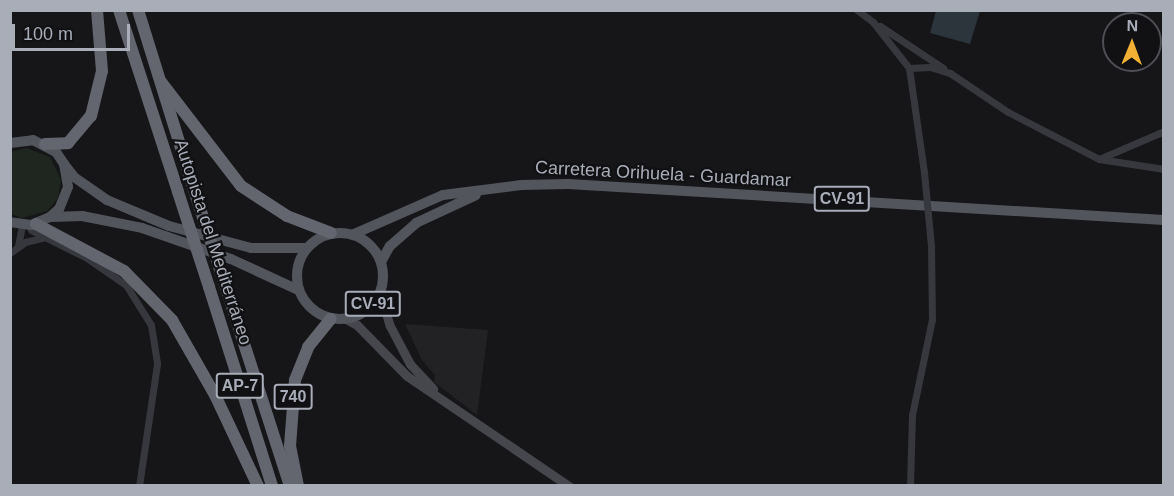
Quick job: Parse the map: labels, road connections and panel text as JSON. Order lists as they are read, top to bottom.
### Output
{
  "streets": {
    "highway": ["Autopista del Mediterráneo", "AP-7", "740"],
    "main road": ["Carretera Orihuela - Guardamar", "CV-91"]
  },
  "crossings": [
    ["Carretera Orihuela - Guardamar", "CV-91"],
    ["Carretera Orihuela - Guardamar", "740"],
    ["CV-91", "740"]
  ],
  "scale_bar": "100 m",
  "north": "top"
}
